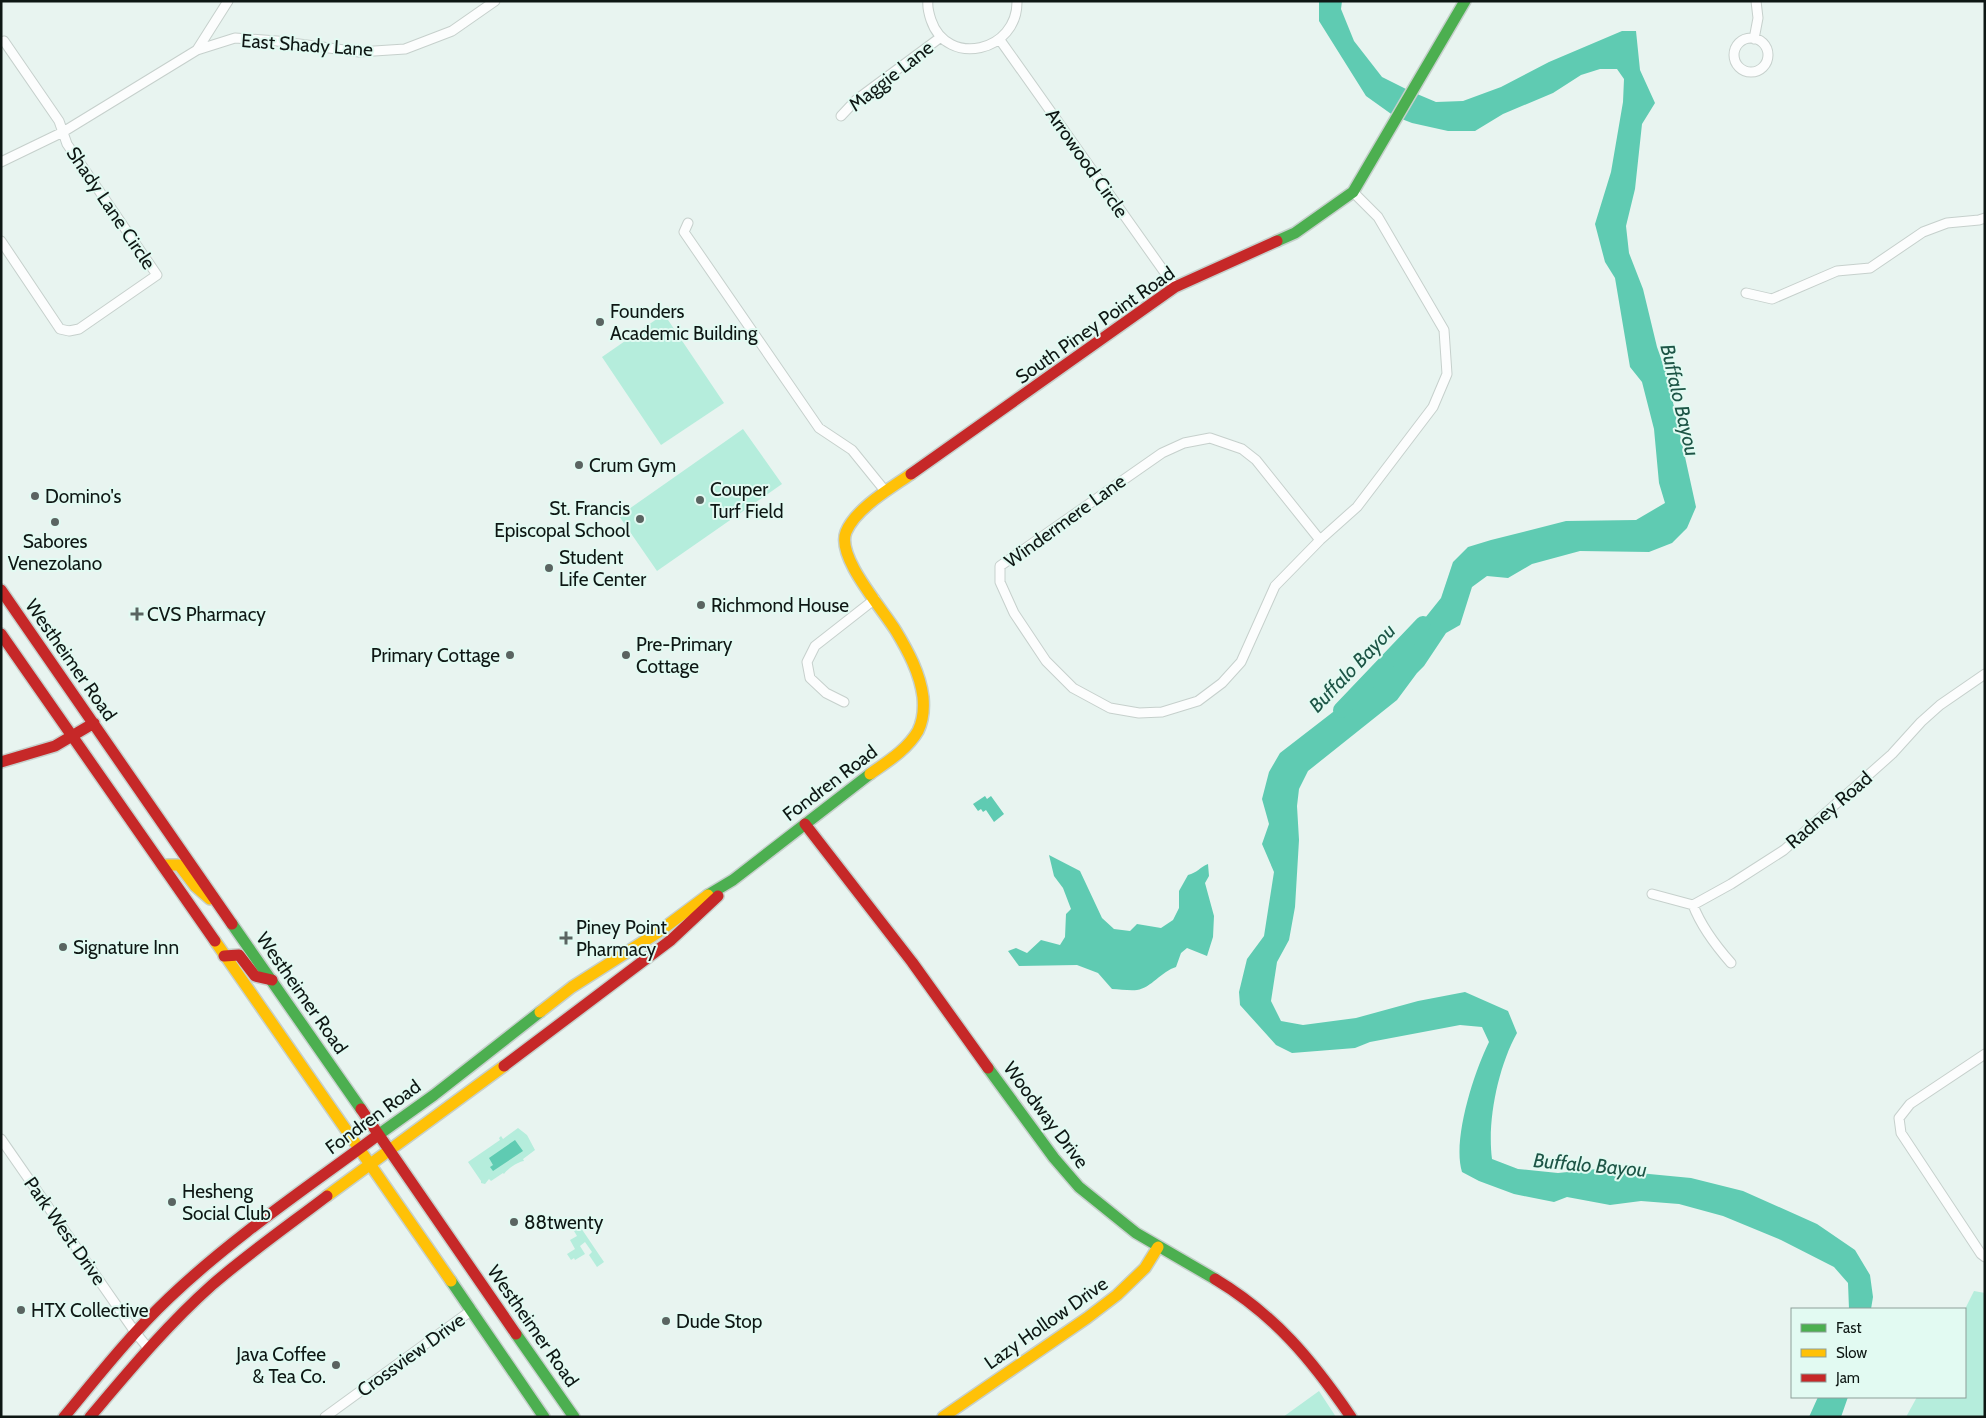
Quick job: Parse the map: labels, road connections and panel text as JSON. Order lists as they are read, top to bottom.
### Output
{
  "streets": {
    "street": [
      "East Shady Lane",
      "Maggie Lane",
      "Arrowood Circle",
      "Shady Lane Circle",
      "South Piney Point Road",
      "Windermere Lane",
      "Westheimer Road",
      "Fondren Road",
      "Radney Road",
      "Woodway Drive",
      "Park West Drive",
      "Lazy Hollow Drive",
      "Crossview Drive"
    ]
  },
  "crossings": [
    ["Arrowood Circle", "South Piney Point Road"],
    ["South Piney Point Road", "Windermere Lane"],
    ["South Piney Point Road", "Fondren Road"],
    ["Westheimer Road", "Fondren Road"],
    ["Fondren Road", "Woodway Drive"],
    ["Fondren Road", "Park West Drive"],
    ["Woodway Drive", "Lazy Hollow Drive"]
  ],
  "water": ["Buffalo Bayou"],
  "places": {
    "other": [
      "Founders Academic Building",
      "Crum Gym",
      "Domino's",
      "Couper Turf Field",
      "St. Francis Episcopal School",
      "Sabores Venezolano",
      "Student Life Center",
      "Richmond House",
      "Primary Cottage",
      "Pre-Primary Cottage",
      "Signature Inn",
      "Hesheng Social Club",
      "88twenty",
      "HTX Collective",
      "Dude Stop",
      "Java Coffee & Tea Co."
    ],
    "health": ["CVS Pharmacy", "Piney Point Pharmacy"]
  },
  "legend": ["Fast", "Slow", "Jam"]
}
